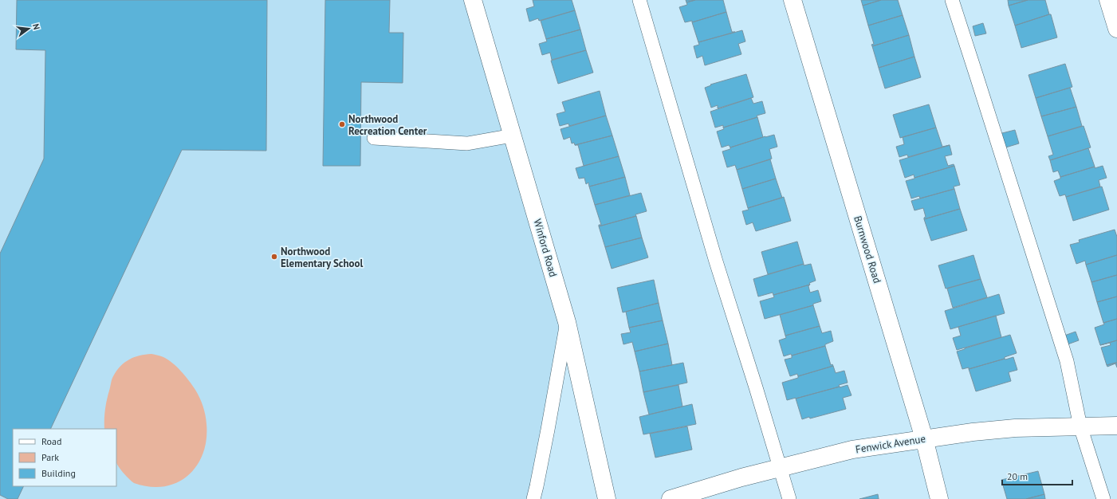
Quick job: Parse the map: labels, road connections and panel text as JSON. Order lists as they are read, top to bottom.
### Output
{
  "streets": {
    "street": ["Winford Road", "Burnwood Road", "Fenwick Avenue"]
  },
  "crossings": [
    ["Burnwood Road", "Fenwick Avenue"]
  ],
  "places": ["Northwood Recreation Center", "Northwood Elementary School"],
  "legend": ["Road", "Park", "Building"],
  "scale_bar": "20 m",
  "north": "right"
}
